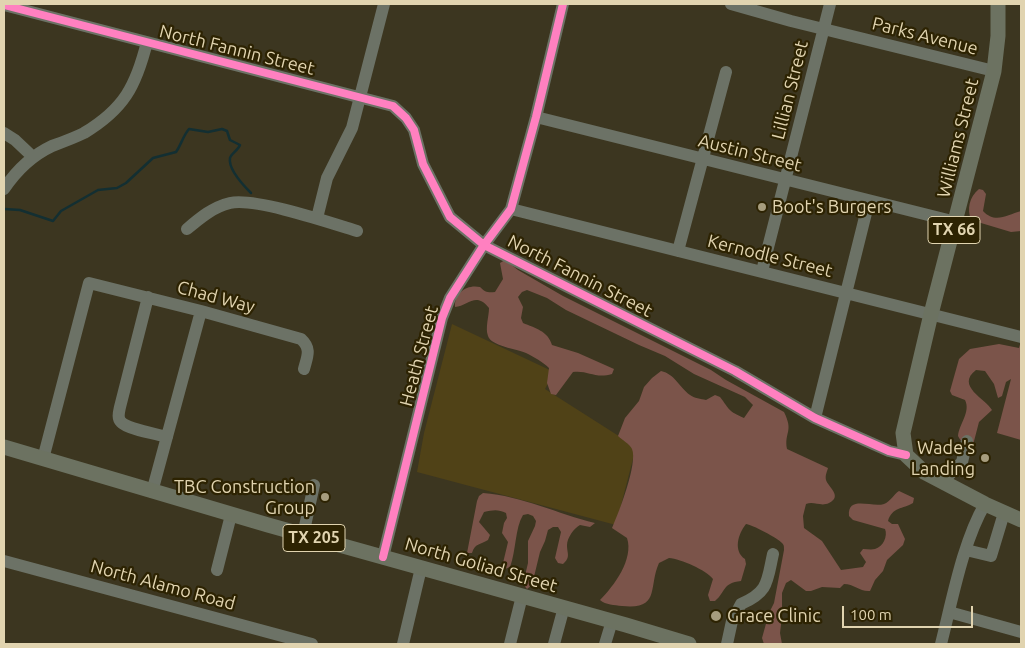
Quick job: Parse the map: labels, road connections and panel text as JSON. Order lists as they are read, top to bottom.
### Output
{
  "streets": {
    "main road": [
      "North Fannin Street",
      "Williams Street",
      "TX 66",
      "TX 205",
      "North Goliad Street"
    ],
    "street": [
      "Parks Avenue",
      "Lillian Street",
      "Austin Street",
      "Kernodle Street",
      "Chad Way",
      "Heath Street",
      "North Alamo Road"
    ]
  },
  "crossings": [
    ["Parks Avenue", "Lillian Street"],
    ["Parks Avenue", "Williams Street"],
    ["North Fannin Street", "Williams Street"],
    ["North Fannin Street", "Heath Street"],
    ["Lillian Street", "Austin Street"],
    ["Lillian Street", "Kernodle Street"],
    ["Williams Street", "Austin Street"],
    ["Williams Street", "Kernodle Street"],
    ["Austin Street", "Heath Street"],
    ["Kernodle Street", "Heath Street"],
    ["Chad Way", "North Goliad Street"],
    ["Heath Street", "North Goliad Street"]
  ],
  "places": [
    "Boot's Burgers",
    "Wade's Landing",
    "TBC Construction Group",
    "Grace Clinic"
  ],
  "scale_bar": "100 m"
}
